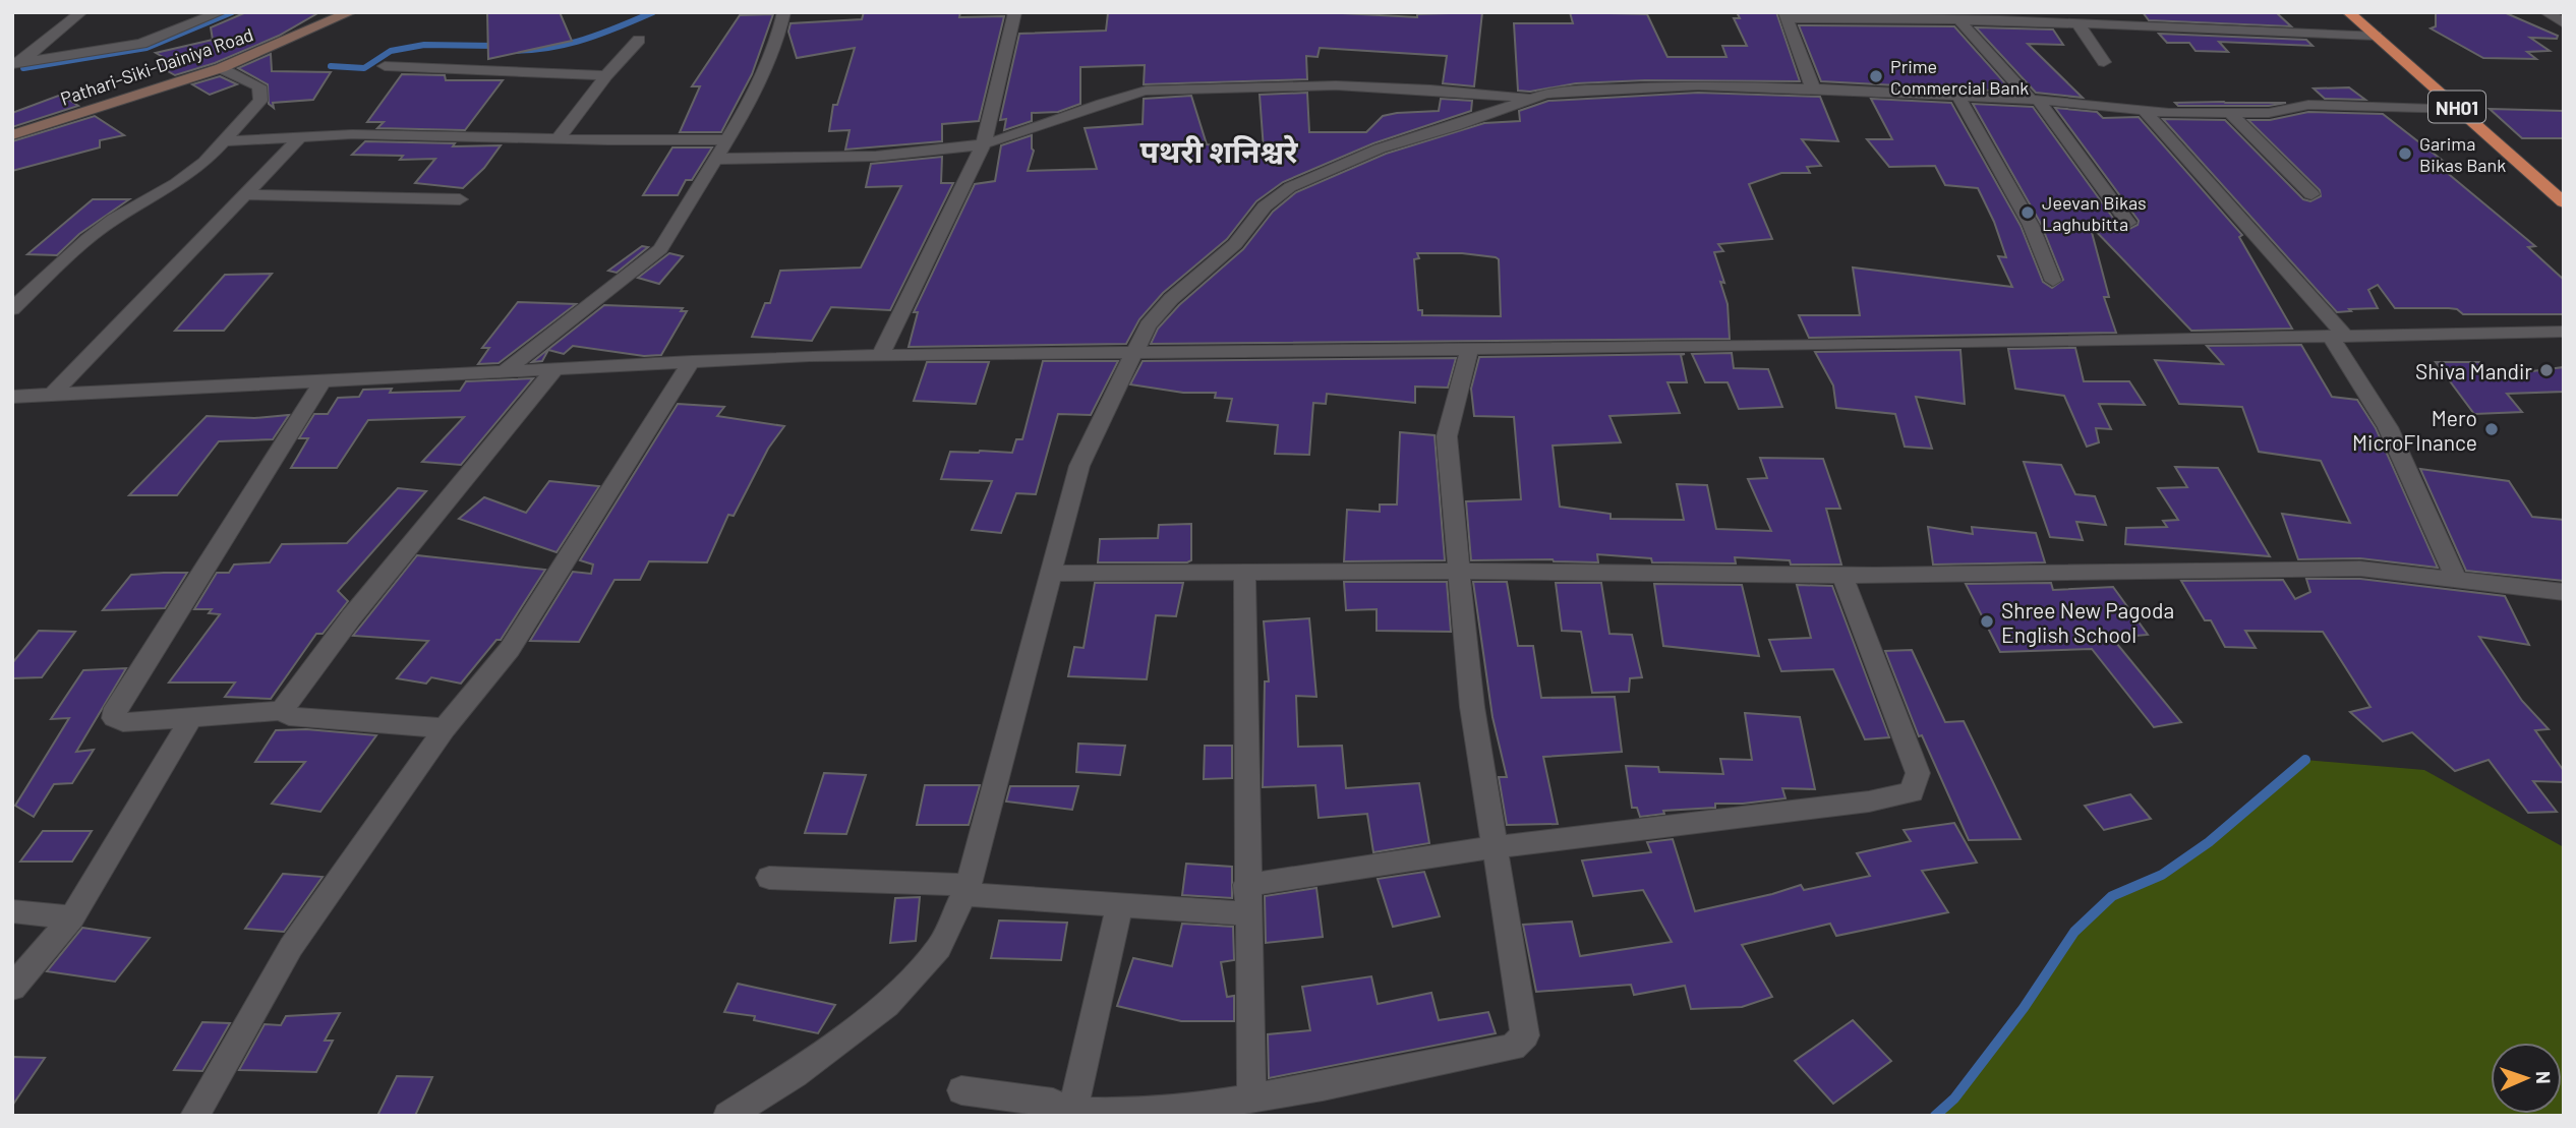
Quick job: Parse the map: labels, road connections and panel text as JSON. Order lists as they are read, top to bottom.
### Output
{
  "streets": {
    "highway": ["NH01"],
    "main road": ["Pathari-Siki-Dainiya Road"]
  },
  "districts": ["पथरी शनिश्चरे"],
  "places": [
    "Prime Commercial Bank",
    "Garima Bikas Bank",
    "Jeevan Bikas Laghubitta",
    "Shiva Mandir",
    "Mero MicroFInance",
    "Shree New Pagoda English School"
  ],
  "north": "right"
}
